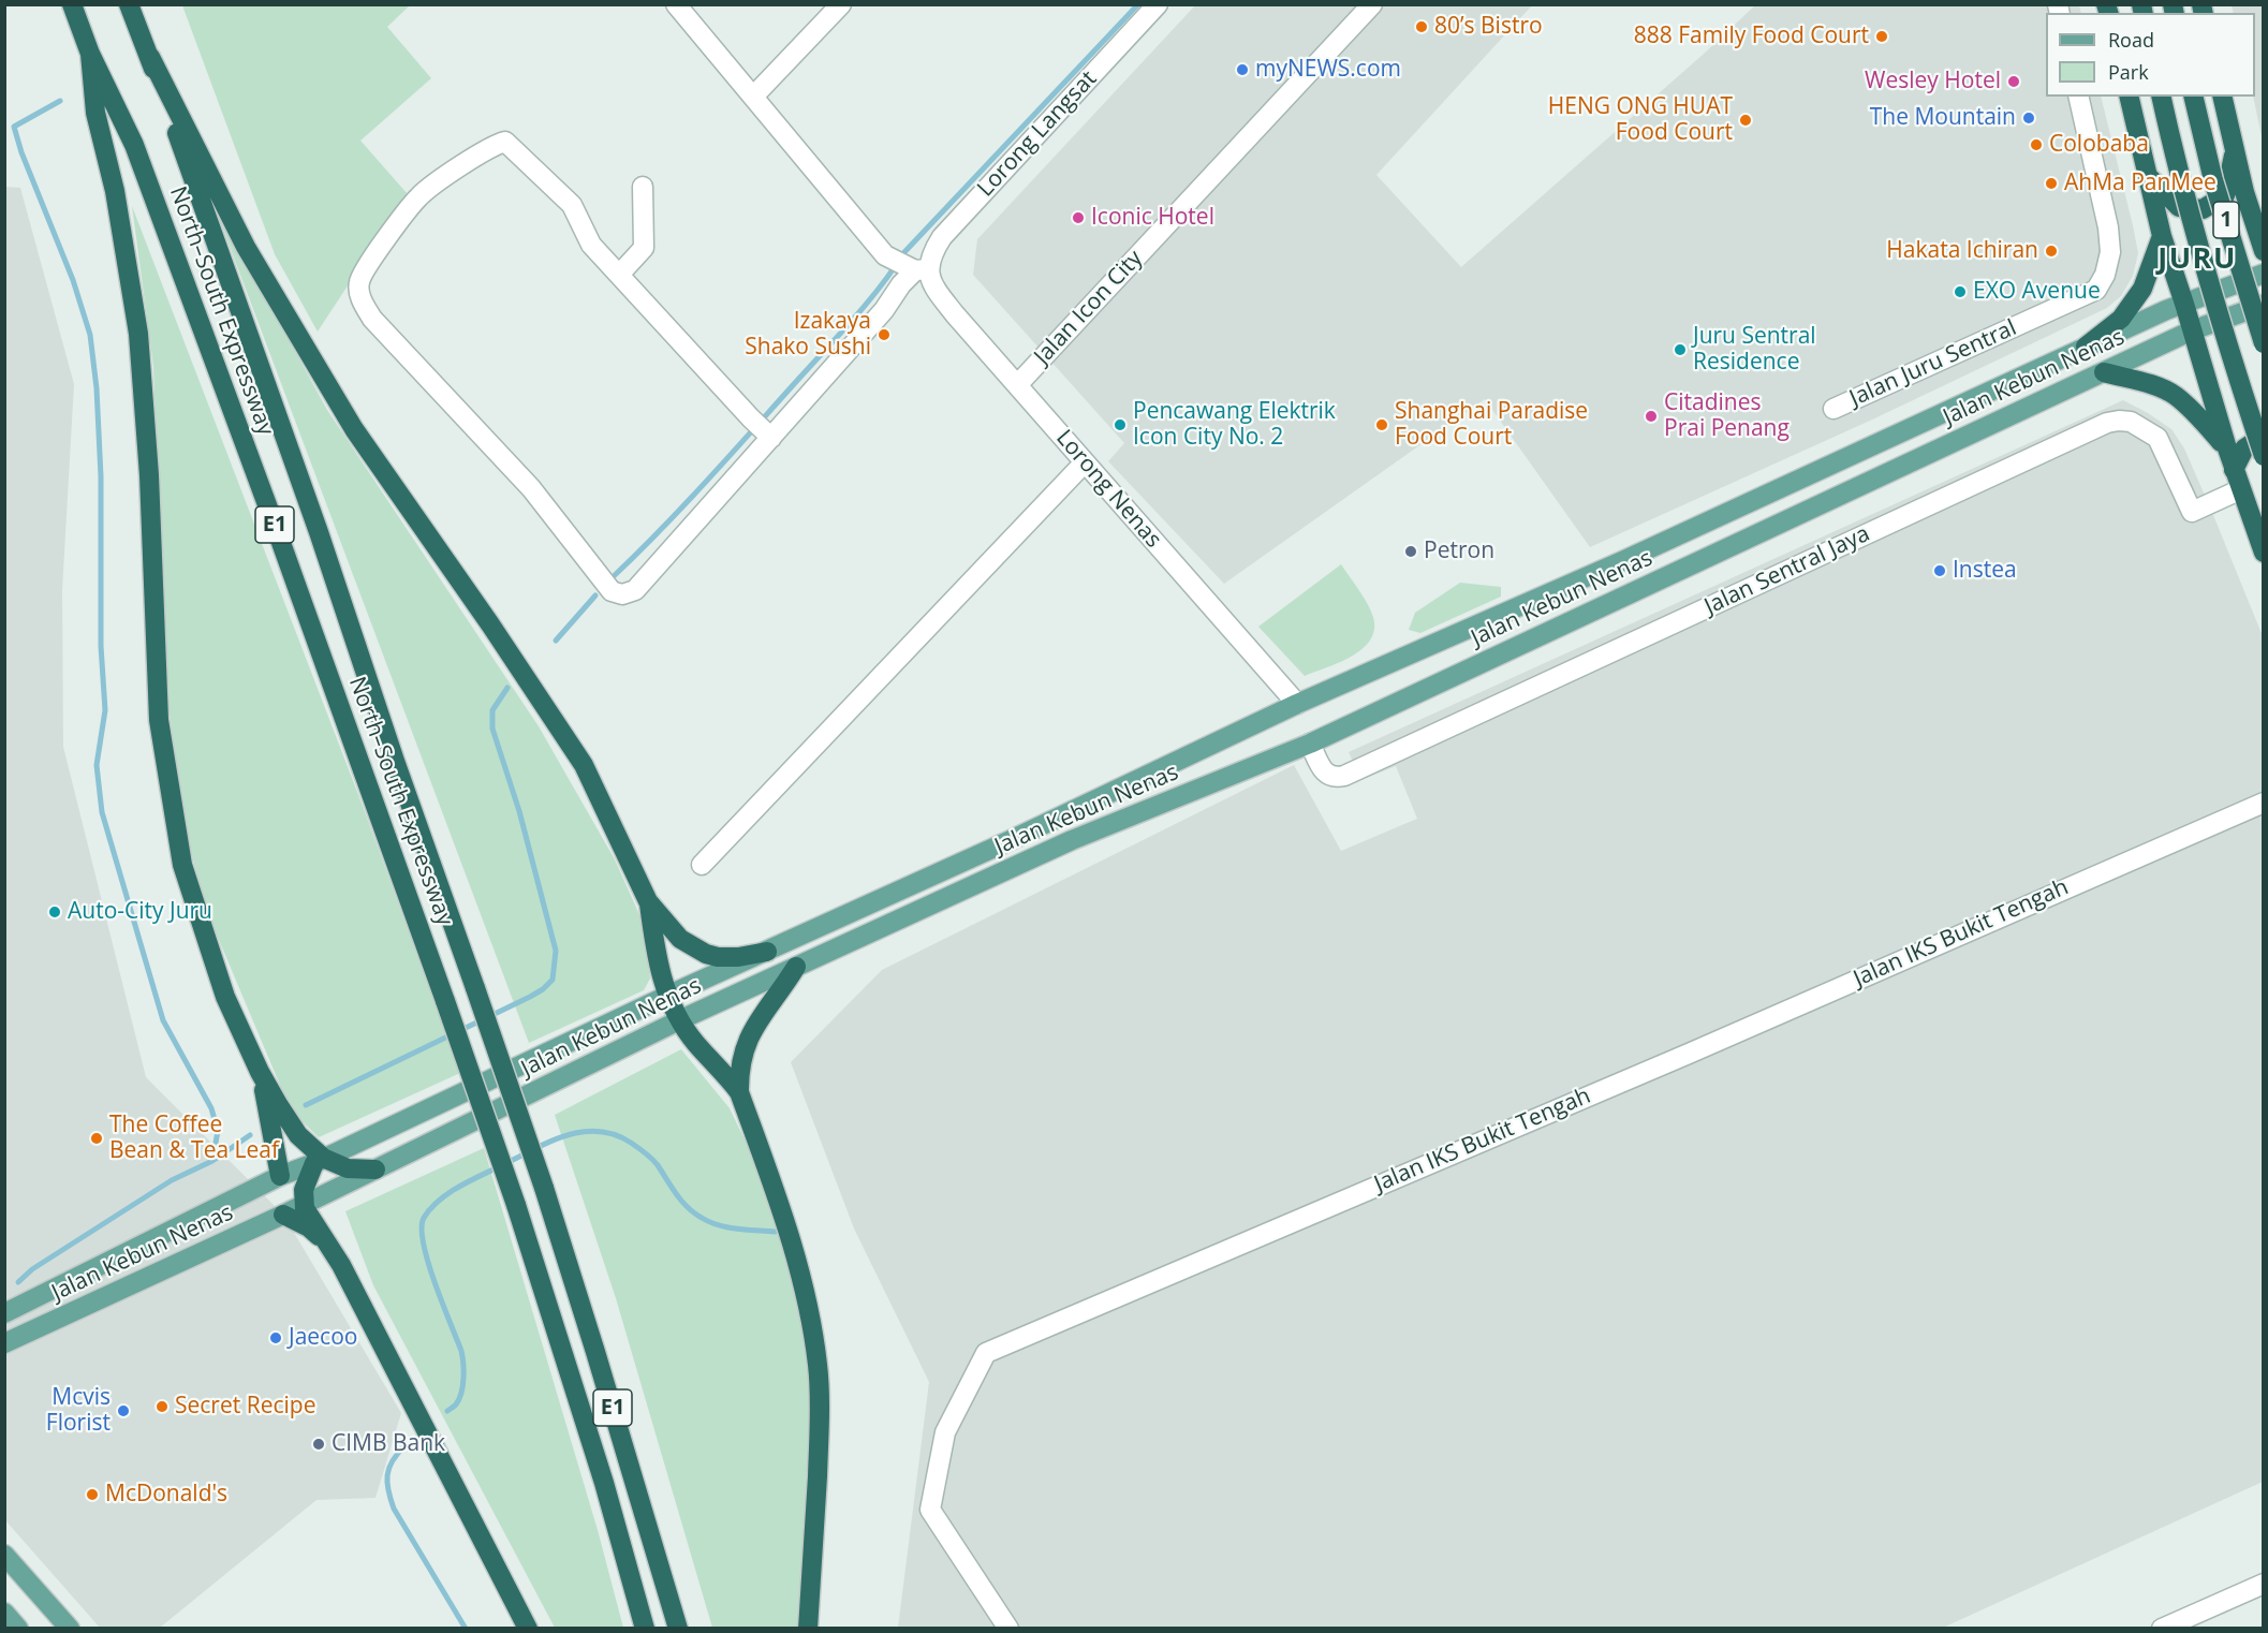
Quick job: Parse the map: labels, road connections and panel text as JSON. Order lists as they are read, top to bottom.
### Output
{
  "streets": {
    "highway": ["1", "North–South Expressway", "E1"],
    "main road": ["Jalan Kebun Nenas"],
    "street": [
      "Lorong Langsat",
      "Jalan Icon City",
      "Jalan Juru Sentral",
      "Lorong Nenas",
      "Jalan Sentral Jaya",
      "Jalan IKS Bukit Tengah"
    ]
  },
  "crossings": [
    ["Lorong Langsat", "Lorong Nenas"],
    ["Jalan Icon City", "Lorong Nenas"],
    ["Jalan Kebun Nenas", "Lorong Nenas"],
    ["Jalan Kebun Nenas", "Jalan Sentral Jaya"]
  ],
  "districts": ["JURU"],
  "places": [
    "80’s Bistro",
    "888 Family Food Court",
    "myNEWS.com",
    "Wesley Hotel",
    "The Mountain",
    "HENG ONG HUAT Food Court",
    "Colobaba",
    "AhMa PanMee",
    "Iconic Hotel",
    "Hakata Ichiran",
    "EXO Avenue",
    "Izakaya Shako Sushi",
    "Juru Sentral Residence",
    "Citadines Prai Penang",
    "Pencawang Elektrik Icon City No. 2",
    "Shanghai Paradise Food Court",
    "Petron",
    "Instea",
    "Auto-City Juru",
    "The Coffee Bean & Tea Leaf",
    "Jaecoo",
    "Secret Recipe",
    "Mcvis Florist",
    "CIMB Bank",
    "McDonald's"
  ],
  "legend": ["Road", "Park"]
}
